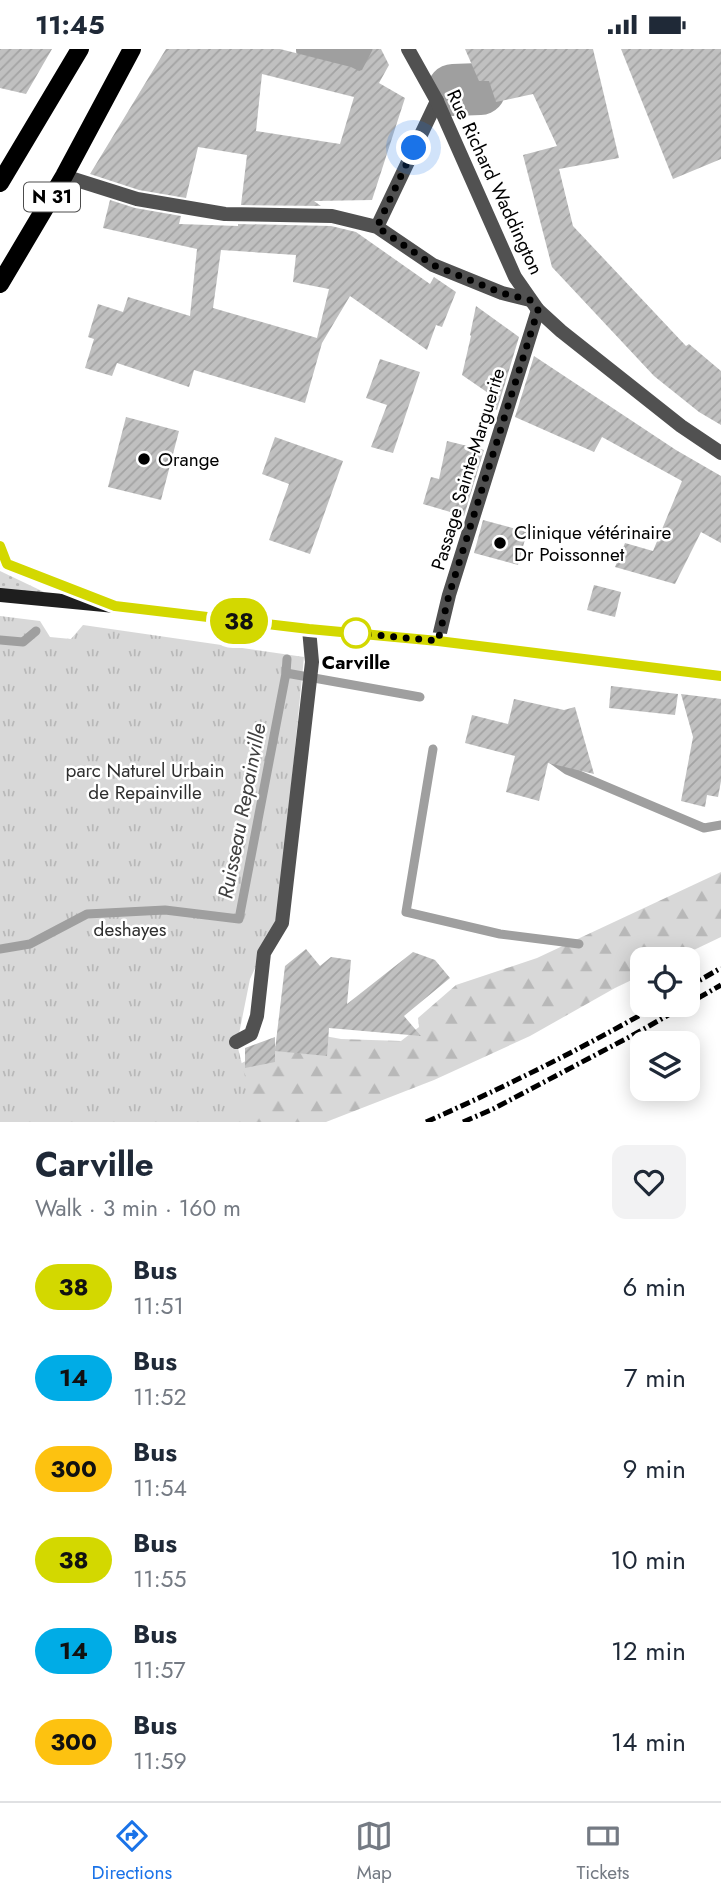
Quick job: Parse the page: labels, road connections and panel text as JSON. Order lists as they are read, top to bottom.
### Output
{
  "streets": {
    "main road": ["N 31"],
    "street": ["Rue Richard Waddington", "Passage Sainte-Marguerite"]
  },
  "crossings": [
    ["Rue Richard Waddington", "Passage Sainte-Marguerite"]
  ],
  "water": ["Ruisseau Repainville"],
  "parks": ["parc Naturel Urbain de Repainville", "deshayes"],
  "places": ["Orange", "Clinique vétérinaire Dr Poissonnet", "Carville"],
  "lines": ["bus line 38"],
  "page": {
    "status": "11:45",
    "on_map": "38",
    "heading": ["Carville", "Walk · 3 min · 160 m"],
    "list": [
      {
        "mark": "38",
        "name": "Bus",
        "note": "11:51",
        "value": "6 min"
      },
      {
        "mark": "14",
        "name": "Bus",
        "note": "11:52",
        "value": "7 min"
      },
      {
        "mark": "300",
        "name": "Bus",
        "note": "11:54",
        "value": "9 min"
      },
      {
        "mark": "38",
        "name": "Bus",
        "note": "11:55",
        "value": "10 min"
      },
      {
        "mark": "14",
        "name": "Bus",
        "note": "11:57",
        "value": "12 min"
      },
      {
        "mark": "300",
        "name": "Bus",
        "note": "11:59",
        "value": "14 min"
      }
    ],
    "tabs": ["Directions", "Map", "Tickets"]
  }
}
